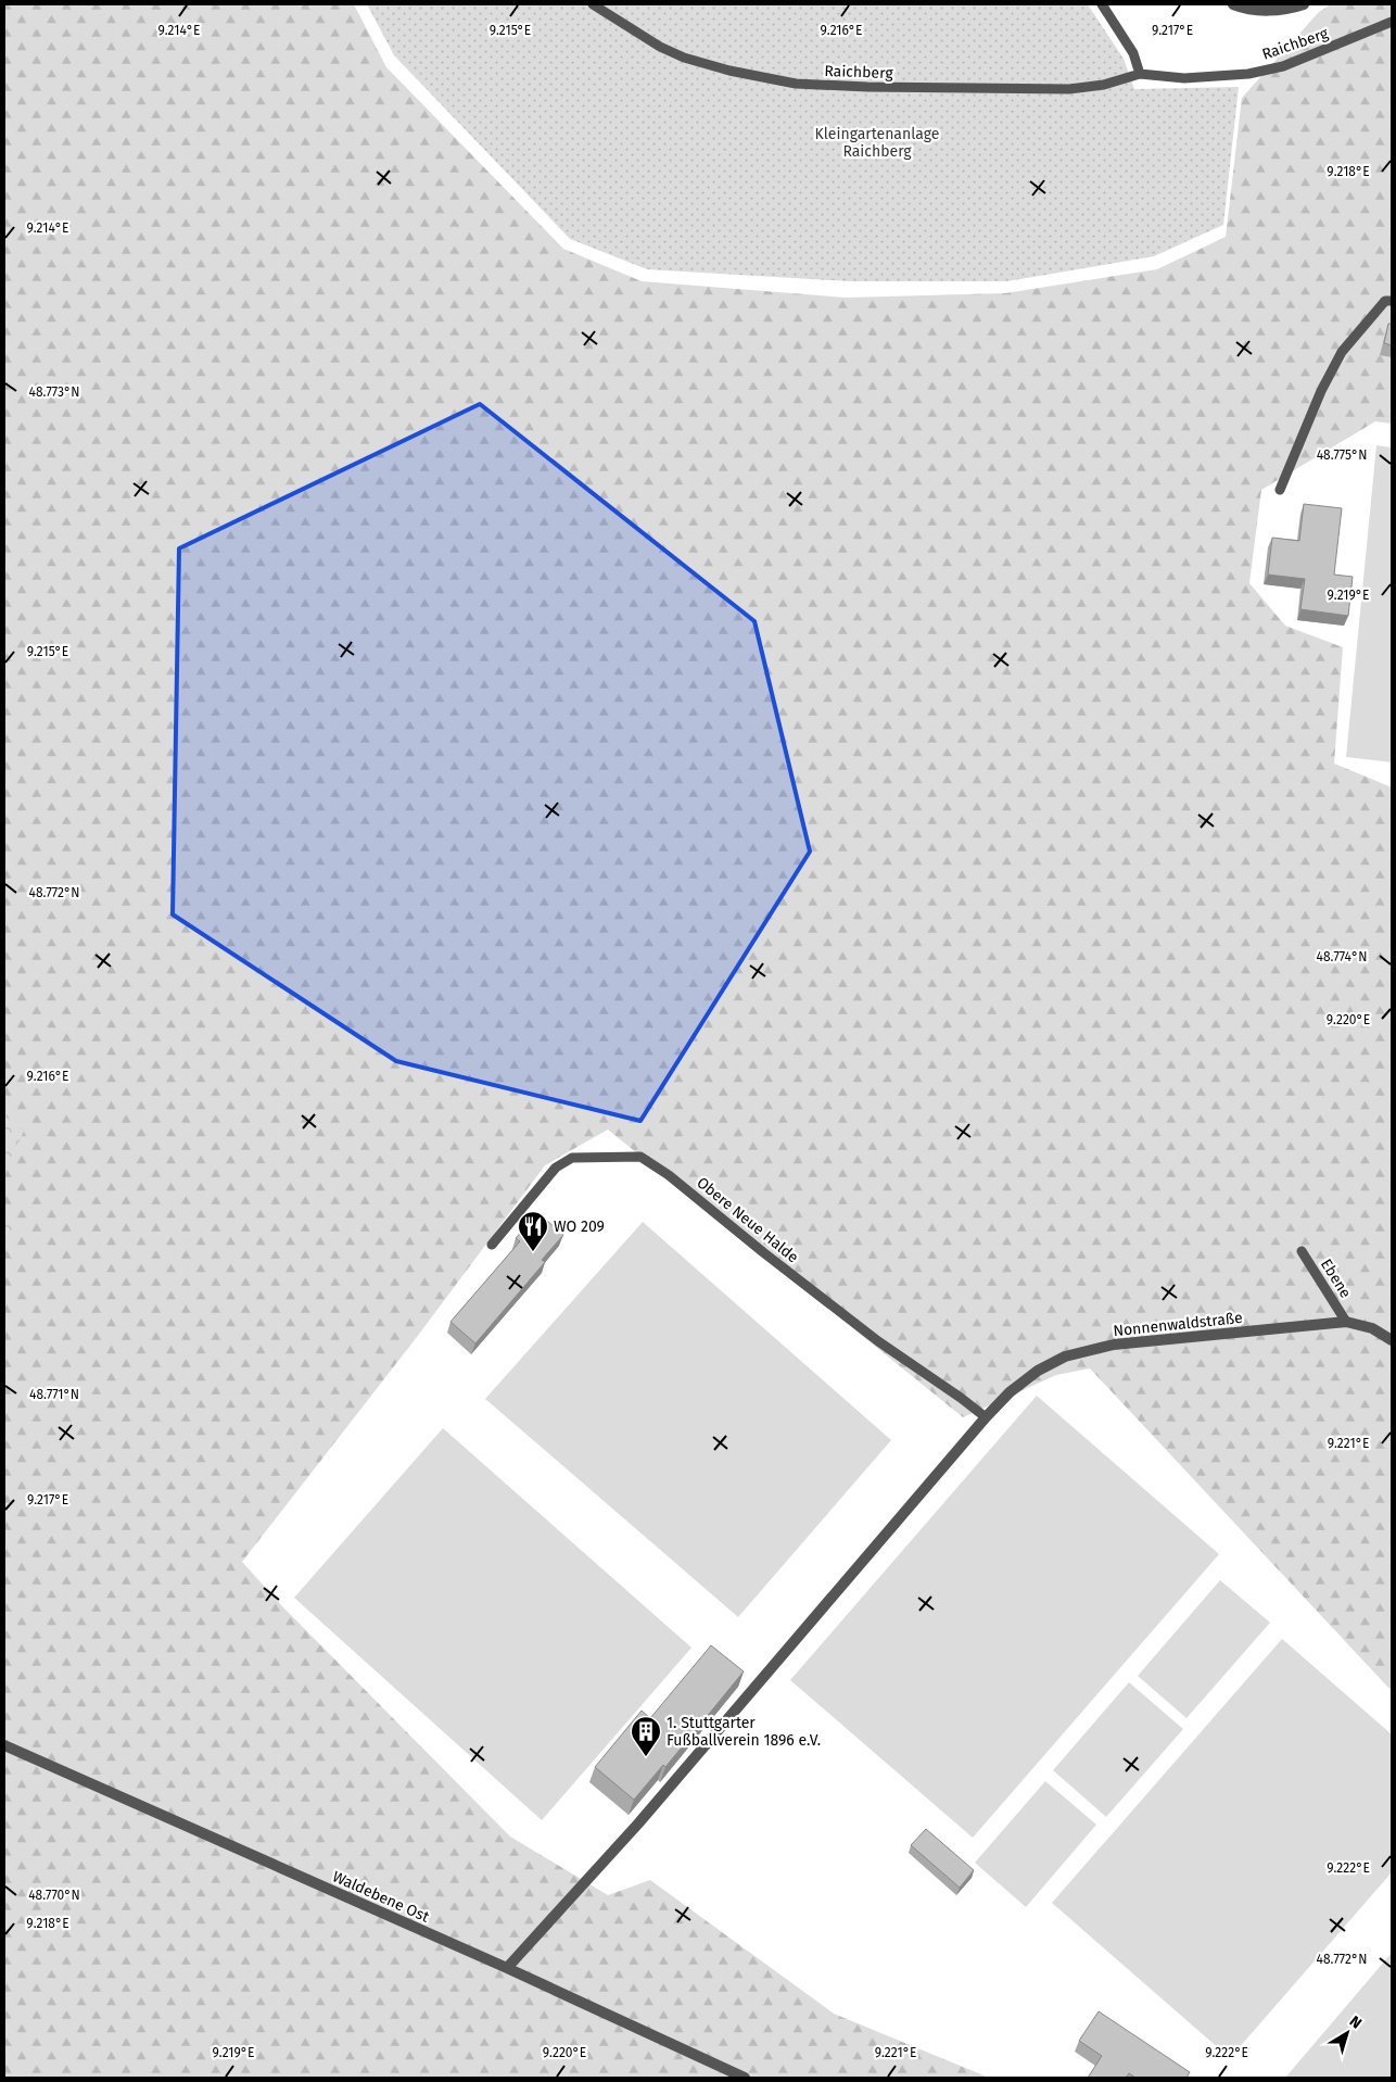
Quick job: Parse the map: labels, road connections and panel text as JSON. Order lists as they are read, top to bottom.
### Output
{
  "streets": {
    "street": ["Nonnenwaldstraße", "Waldebene Ost"],
    "lane": ["Raichberg", "Obere Neue Halde", "Ebene"]
  },
  "crossings": [
    ["Obere Neue Halde", "Nonnenwaldstraße"],
    ["Ebene", "Nonnenwaldstraße"],
    ["Nonnenwaldstraße", "Waldebene Ost"]
  ],
  "parks": ["Kleingartenanlage Raichberg"],
  "places": {
    "restaurant": ["WO 209"],
    "building": ["1. Stuttgarter Fußballverein 1896 e.V."]
  },
  "north": "top right",
  "coordinates": [
    "9.214°E",
    "9.215°E",
    "9.216°E",
    "9.217°E",
    "9.218°E",
    "48.773°N",
    "48.775°N",
    "9.219°E",
    "48.772°N",
    "48.774°N",
    "9.220°E",
    "48.771°N",
    "9.221°E",
    "9.222°E",
    "48.770°N"
  ]
}
